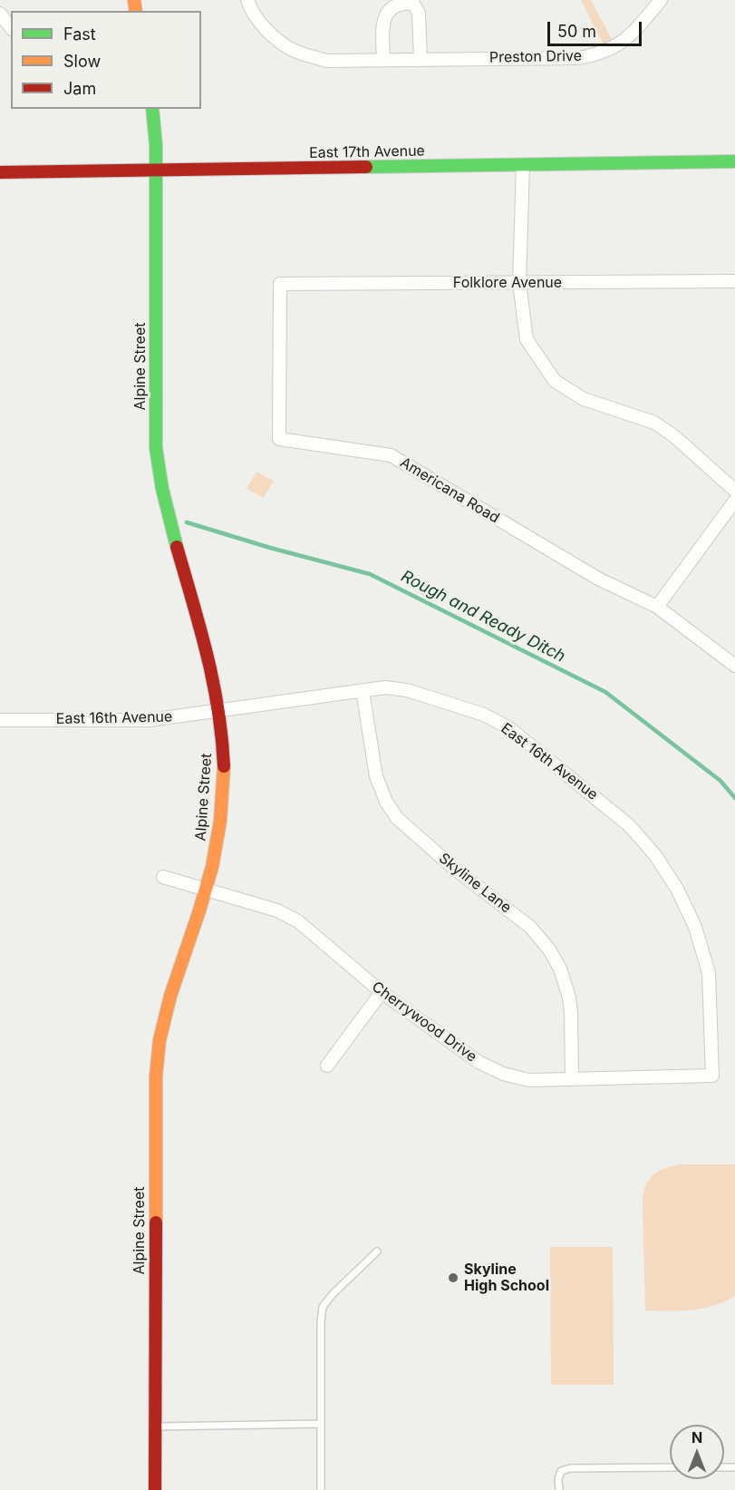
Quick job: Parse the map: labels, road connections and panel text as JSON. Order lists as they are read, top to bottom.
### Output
{
  "streets": {
    "street": [
      "Preston Drive",
      "East 17th Avenue",
      "Folklore Avenue",
      "Alpine Street",
      "Americana Road",
      "East 16th Avenue",
      "Skyline Lane",
      "Cherrywood Drive"
    ]
  },
  "crossings": [
    ["East 17th Avenue", "Alpine Street"],
    ["Folklore Avenue", "Americana Road"],
    ["Alpine Street", "East 16th Avenue"],
    ["Alpine Street", "Cherrywood Drive"],
    ["East 16th Avenue", "Skyline Lane"],
    ["East 16th Avenue", "Cherrywood Drive"],
    ["Skyline Lane", "Cherrywood Drive"]
  ],
  "water": ["Rough and Ready Ditch"],
  "places": ["Skyline High School"],
  "legend": ["Fast", "Slow", "Jam"],
  "scale_bar": "50 m",
  "north": "top"
}
